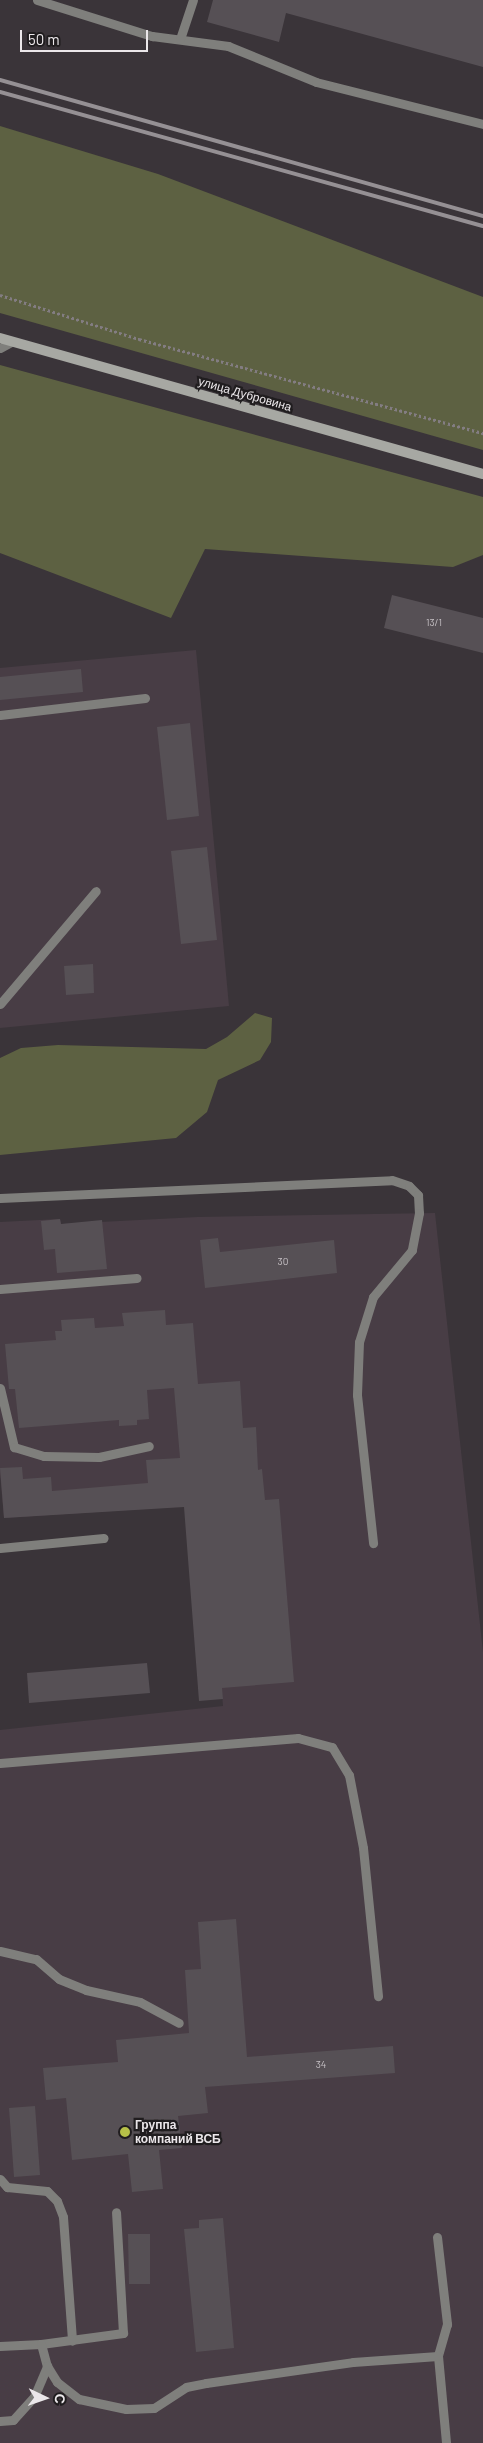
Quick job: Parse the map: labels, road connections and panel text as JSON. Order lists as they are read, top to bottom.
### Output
{
  "streets": {
    "main road": ["улица Дубровина"]
  },
  "places": ["Группа компаний ВСБ"],
  "house_numbers": ["13/1", "30", "34"],
  "scale_bar": "50 m",
  "north": "right"
}
